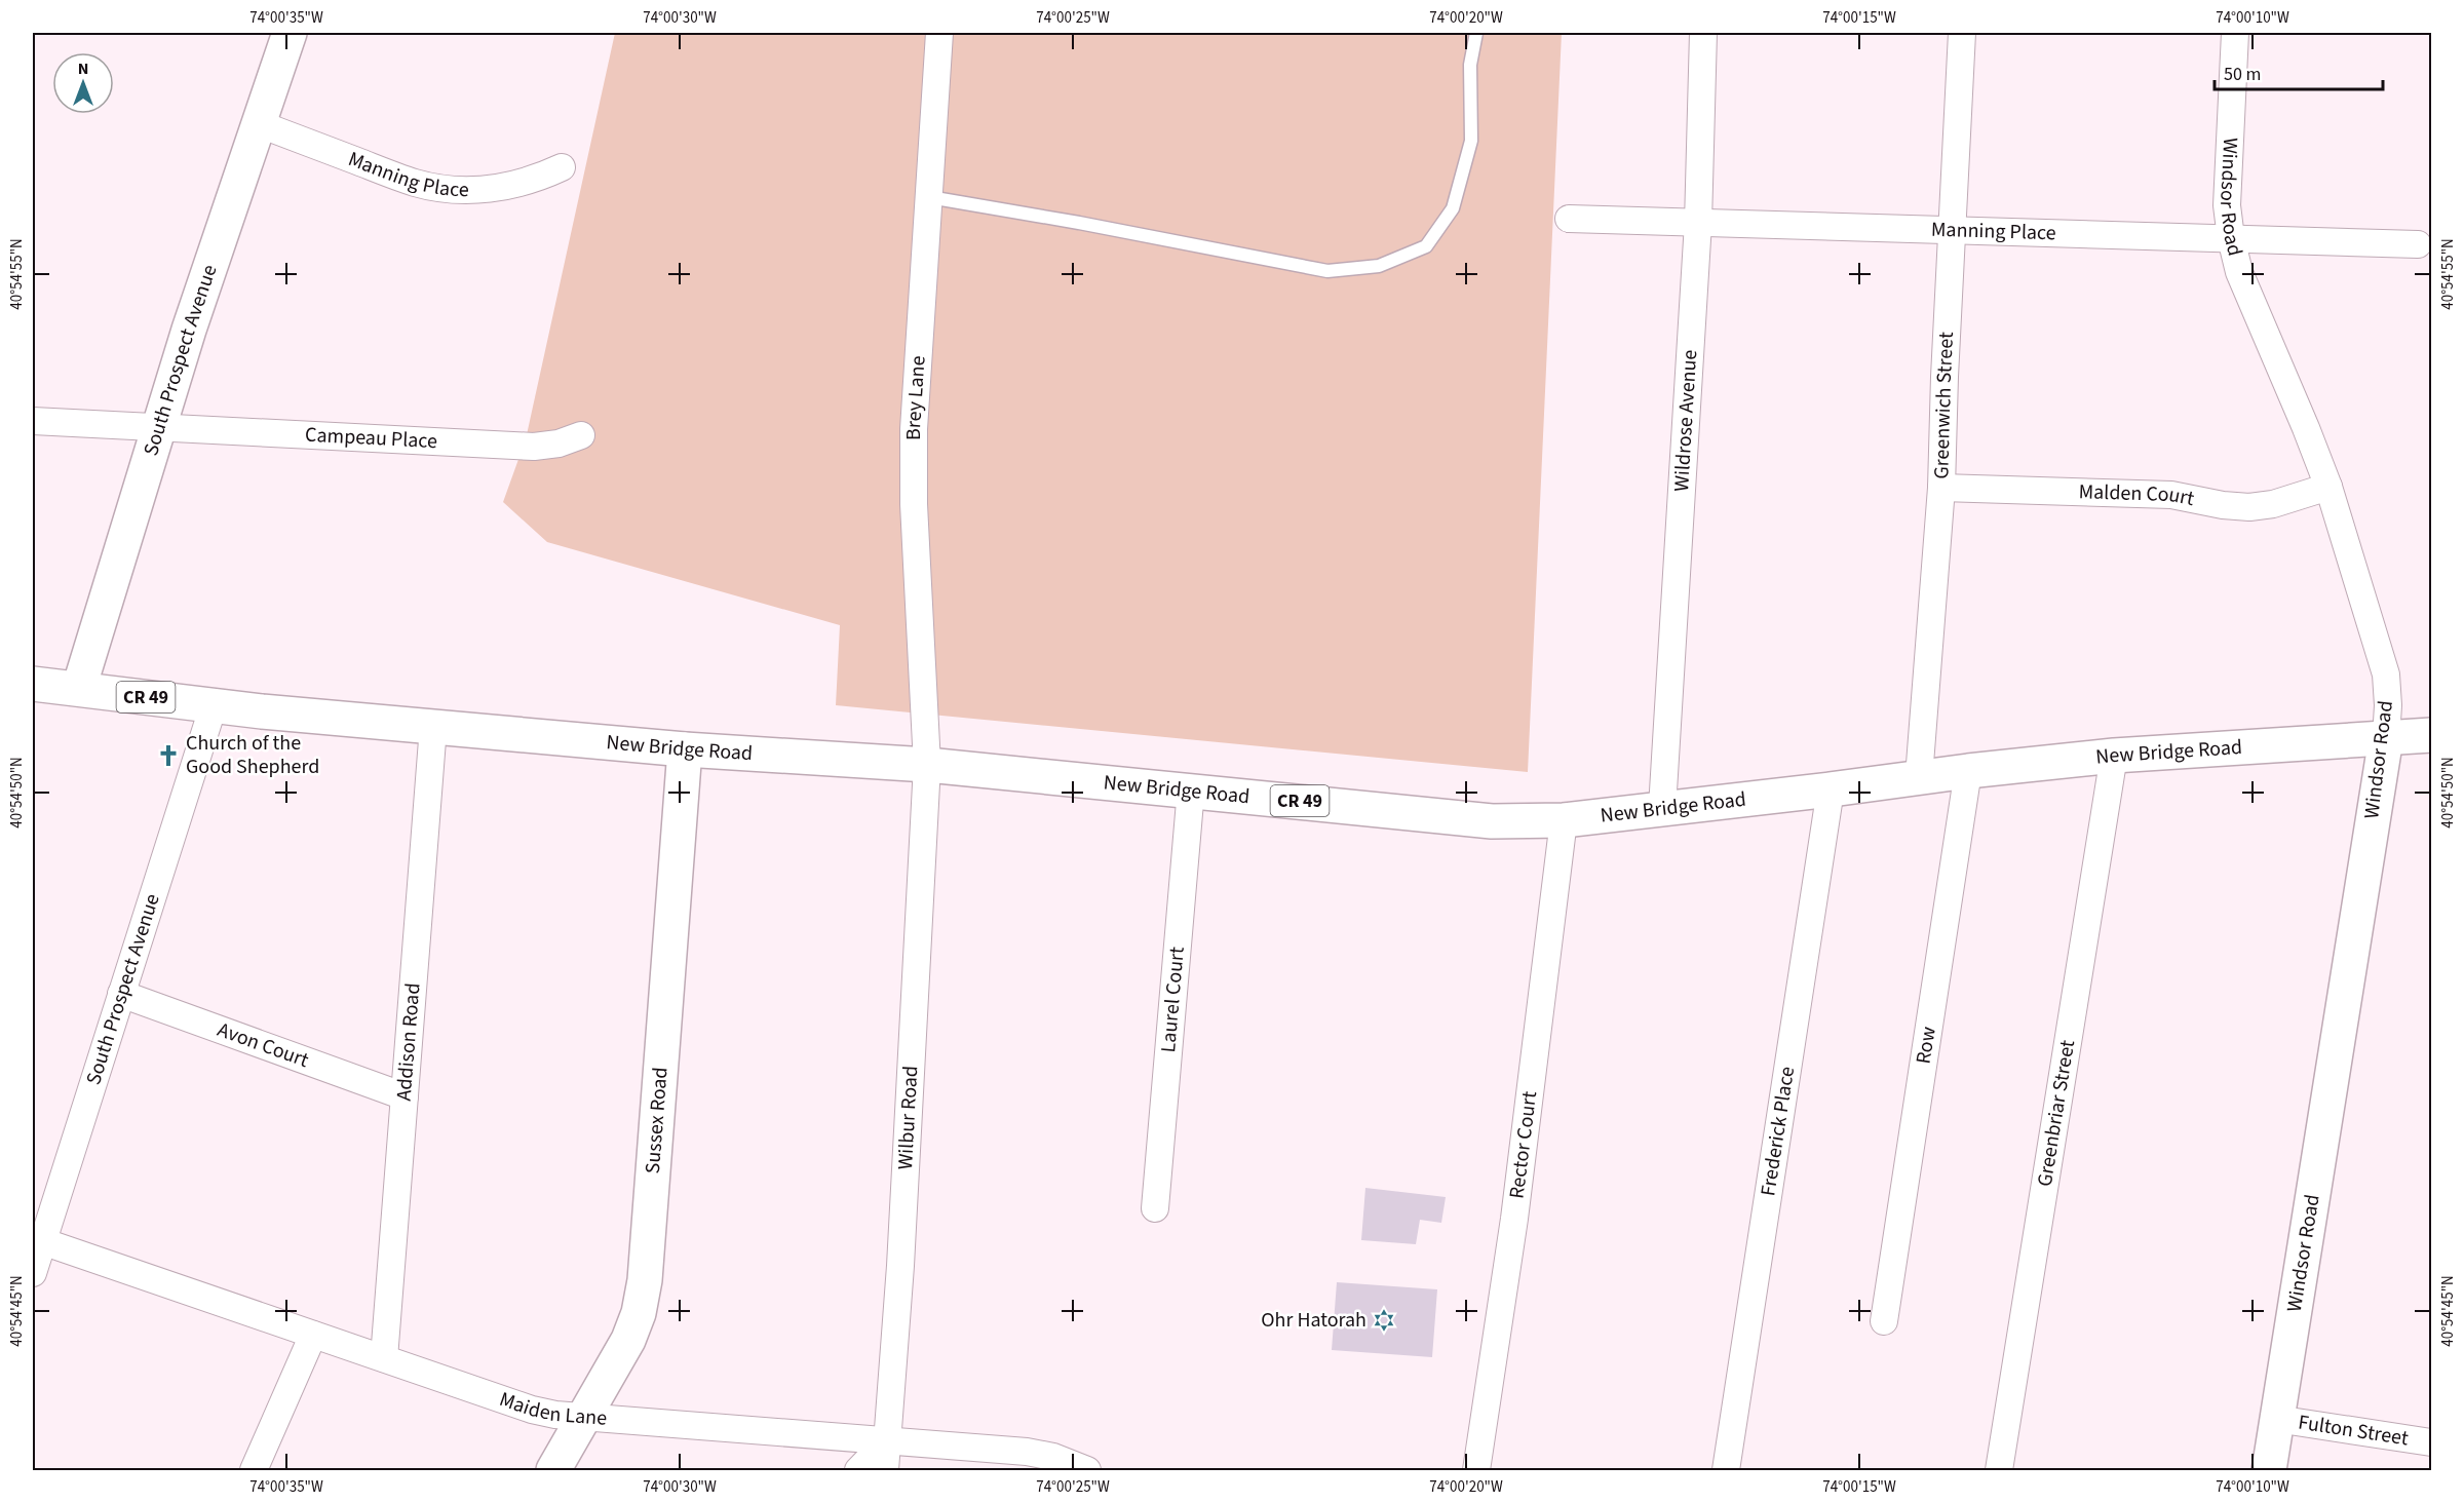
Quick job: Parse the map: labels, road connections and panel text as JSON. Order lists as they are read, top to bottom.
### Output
{
  "streets": {
    "main road": [
      "Windsor Road",
      "South Prospect Avenue",
      "CR 49",
      "New Bridge Road",
      "Sussex Road"
    ],
    "street": [
      "Manning Place",
      "Brey Lane",
      "Greenwich Street",
      "Wildrose Avenue",
      "Campeau Place",
      "Malden Court",
      "Laurel Court",
      "Addison Road",
      "Avon Court",
      "Row",
      "Greenbriar Street",
      "Wilbur Road",
      "Frederick Place",
      "Rector Court",
      "Maiden Lane",
      "Fulton Street"
    ]
  },
  "crossings": [
    ["Manning Place", "Windsor Road"],
    ["Manning Place", "South Prospect Avenue"],
    ["Manning Place", "Greenwich Street"],
    ["Manning Place", "Wildrose Avenue"],
    ["Windsor Road", "Malden Court"],
    ["Windsor Road", "New Bridge Road"],
    ["Windsor Road", "Fulton Street"],
    ["South Prospect Avenue", "Campeau Place"],
    ["South Prospect Avenue", "New Bridge Road"],
    ["South Prospect Avenue", "Avon Court"],
    ["South Prospect Avenue", "Maiden Lane"],
    ["Brey Lane", "New Bridge Road"],
    ["Brey Lane", "Wilbur Road"],
    ["Greenwich Street", "Malden Court"],
    ["Greenwich Street", "New Bridge Road"],
    ["Wildrose Avenue", "New Bridge Road"],
    ["New Bridge Road", "Laurel Court"],
    ["New Bridge Road", "Addison Road"],
    ["New Bridge Road", "Row"],
    ["New Bridge Road", "Greenbriar Street"],
    ["New Bridge Road", "Wilbur Road"],
    ["New Bridge Road", "Sussex Road"],
    ["New Bridge Road", "Frederick Place"],
    ["New Bridge Road", "Rector Court"],
    ["Addison Road", "Avon Court"],
    ["Addison Road", "Maiden Lane"],
    ["Wilbur Road", "Maiden Lane"],
    ["Sussex Road", "Maiden Lane"]
  ],
  "places": {
    "church": ["Church of the Good Shepherd"],
    "synagogue": ["Ohr Hatorah"]
  },
  "scale_bar": "50 m",
  "north": "top",
  "coordinates": [
    "74°00'35\"W",
    "74°00'30\"W",
    "74°00'25\"W",
    "74°00'20\"W",
    "74°00'15\"W",
    "74°00'10\"W",
    "40°54'55\"N",
    "40°54'50\"N",
    "40°54'45\"N"
  ]
}
